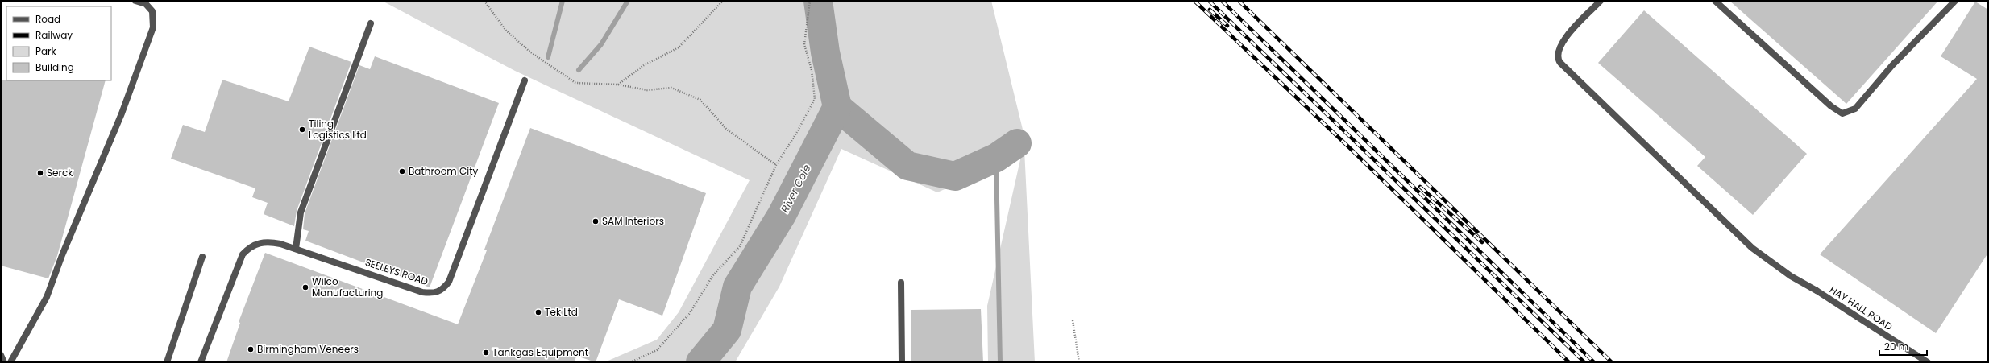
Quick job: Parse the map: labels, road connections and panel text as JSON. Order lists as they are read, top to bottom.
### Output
{
  "streets": {
    "street": ["SEELEYS ROAD", "HAY HALL ROAD"]
  },
  "water": ["River Cole"],
  "places": [
    "Tiling Logistics Ltd",
    "Bathroom City",
    "Serck",
    "SAM Interiors",
    "Wilco Manufacturing",
    "Tek Ltd",
    "Birmingham Veneers",
    "Tankgas Equipment"
  ],
  "legend": [
    "Road",
    "Railway",
    "Park",
    "Building"
  ],
  "scale_bar": "20 m"
}
